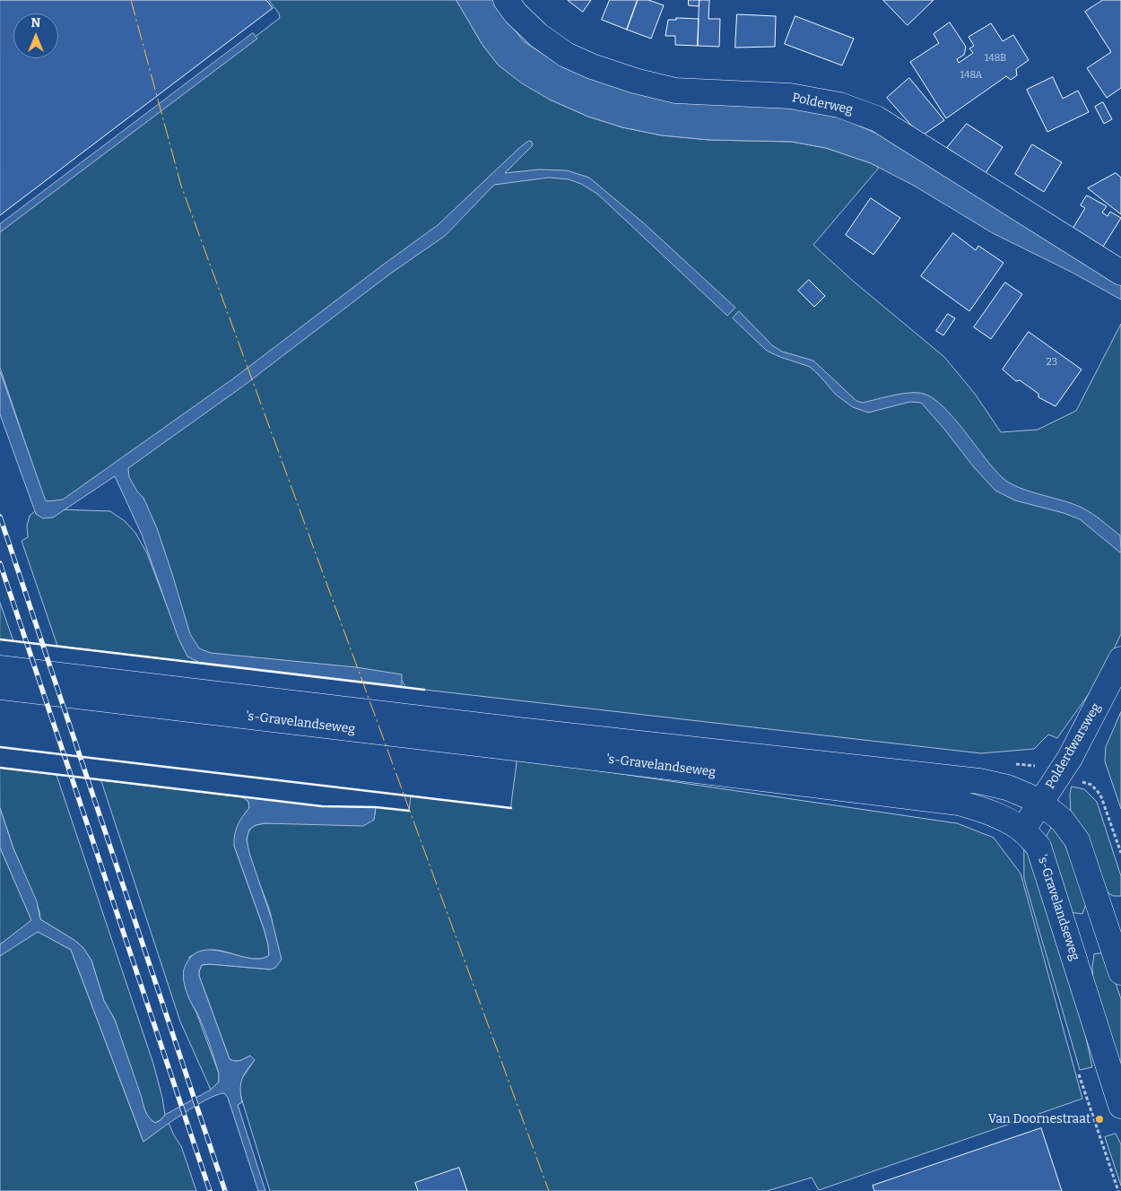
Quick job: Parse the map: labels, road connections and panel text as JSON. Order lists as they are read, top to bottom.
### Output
{
  "streets": {
    "main road": ["Polderweg", "'s-Gravelandseweg", "Polderdwarsweg"]
  },
  "crossings": [
    ["'s-Gravelandseweg", "Polderdwarsweg"]
  ],
  "places": ["Van Doornestraat"],
  "house_numbers": ["148B", "148A", "23"],
  "north": "top"
}
